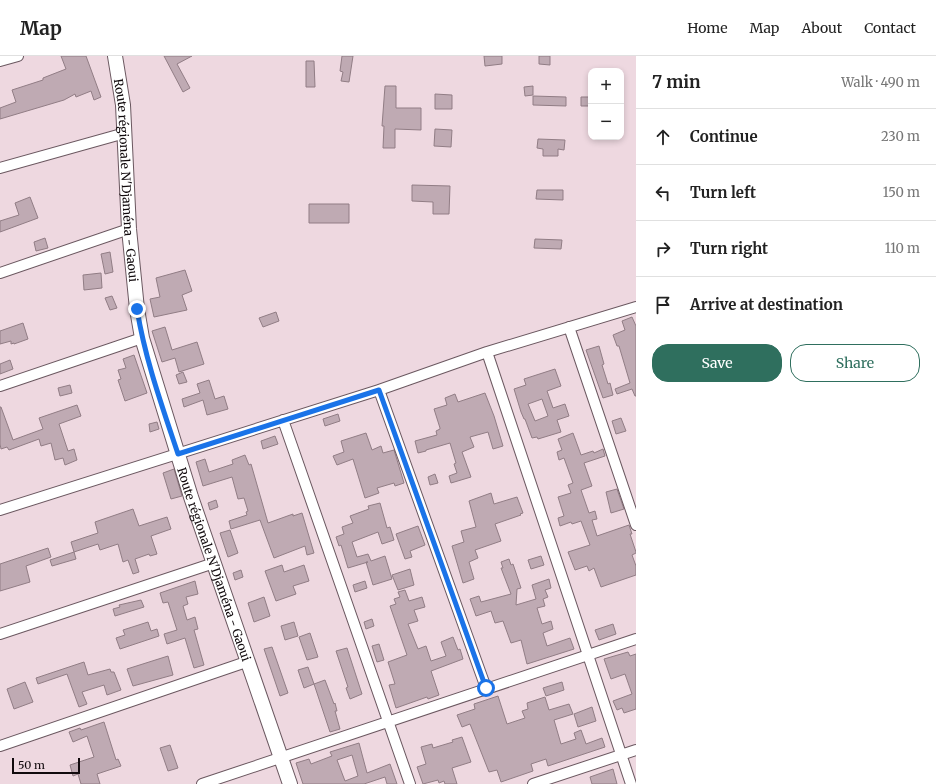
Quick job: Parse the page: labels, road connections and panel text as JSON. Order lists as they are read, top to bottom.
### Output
{
  "streets": {
    "street": ["Route régionale N'Djaména - Gaoui"]
  },
  "scale_bar": "50 m",
  "page": {
    "header": "Map",
    "nav": [
      "Home",
      "Map",
      "About",
      "Contact"
    ],
    "heading": ["7 min", "Walk · 490 m"],
    "map_buttons": ["+", "−"],
    "list": [
      ["Continue", "230 m"],
      ["Turn left", "150 m"],
      ["Turn right", "110 m"],
      "Arrive at destination"
    ],
    "buttons": ["Save", "Share"],
    "scale": "50 m"
  }
}
